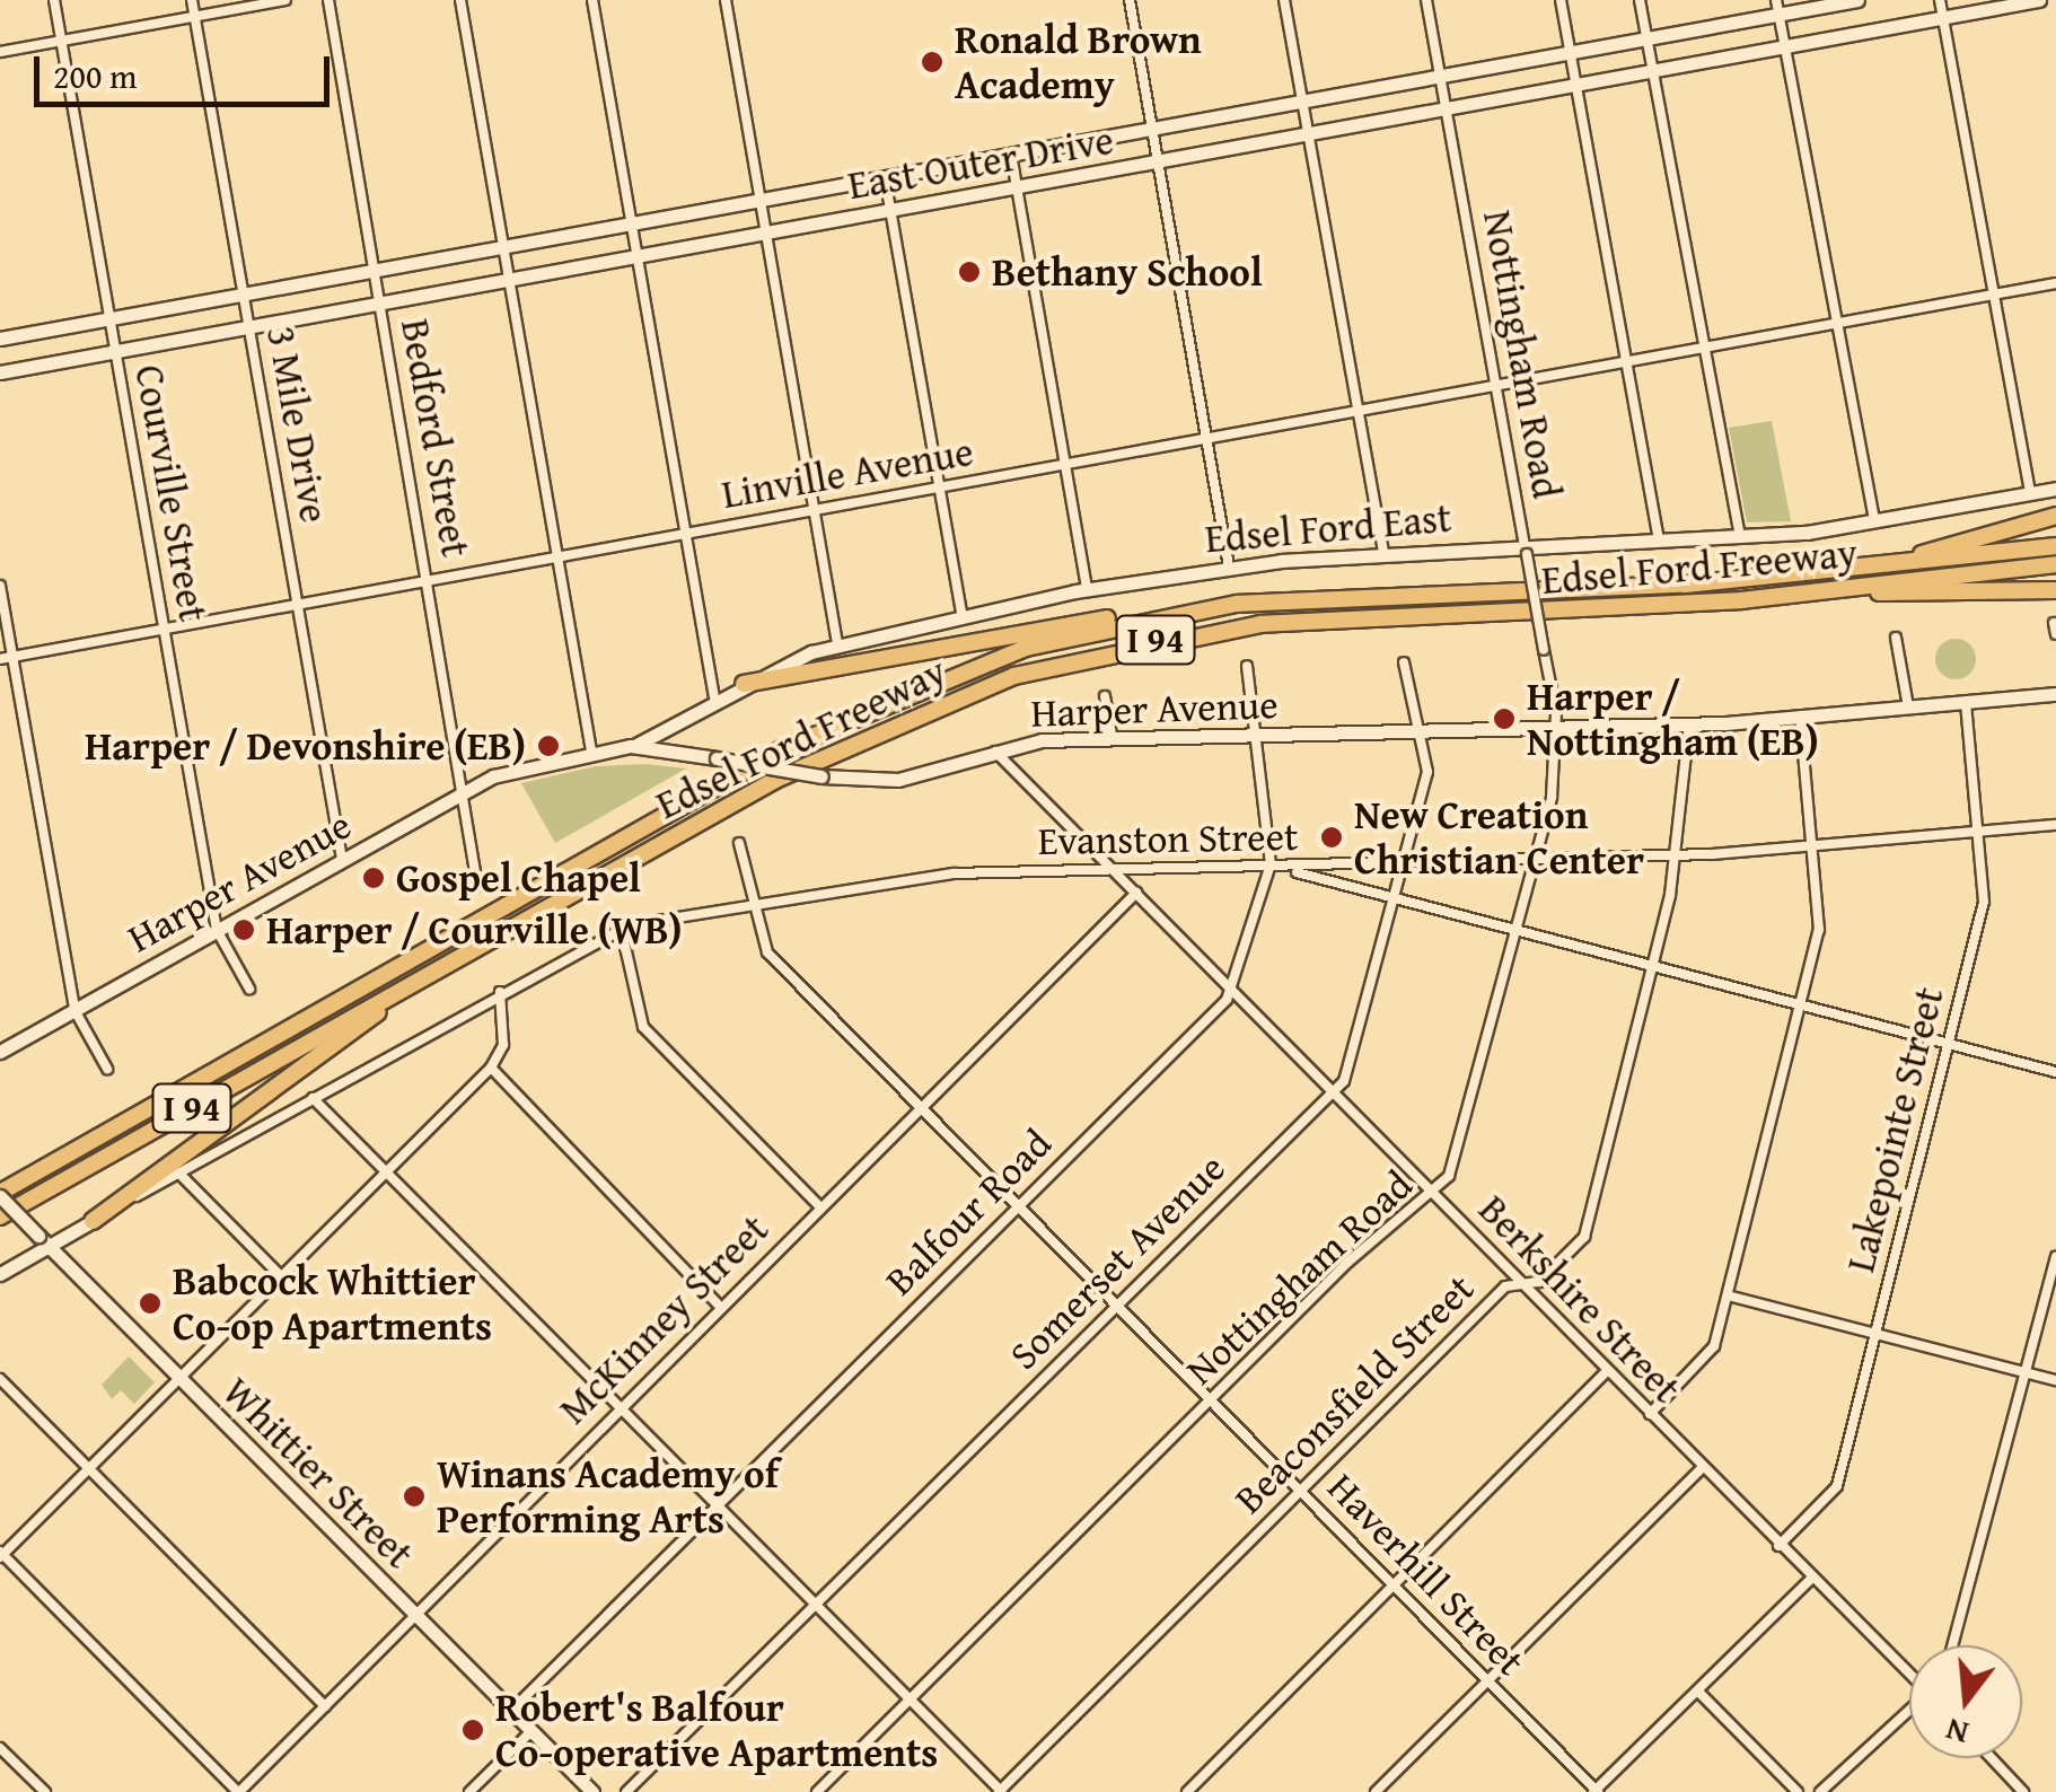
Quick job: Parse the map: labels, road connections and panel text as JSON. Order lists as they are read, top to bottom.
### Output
{
  "streets": {
    "highway": ["Edsel Ford Freeway", "I 94"],
    "street": [
      "East Outer Drive",
      "Nottingham Road",
      "3 Mile Drive",
      "Bedford Street",
      "Linville Avenue",
      "Courville Street",
      "Edsel Ford East",
      "Harper Avenue",
      "Evanston Street",
      "Lakepointe Street",
      "Balfour Road",
      "Somerset Avenue",
      "Berkshire Street",
      "McKinney Street",
      "Beaconsfield Street",
      "Whittier Street",
      "Haverhill Street"
    ]
  },
  "crossings": [
    ["East Outer Drive", "Nottingham Road"],
    ["East Outer Drive", "3 Mile Drive"],
    ["East Outer Drive", "Bedford Street"],
    ["East Outer Drive", "Courville Street"],
    ["Nottingham Road", "Linville Avenue"],
    ["Nottingham Road", "Edsel Ford East"],
    ["Nottingham Road", "Harper Avenue"],
    ["Nottingham Road", "Evanston Street"],
    ["Nottingham Road", "Berkshire Street"],
    ["Nottingham Road", "Haverhill Street"],
    ["3 Mile Drive", "Linville Avenue"],
    ["3 Mile Drive", "Harper Avenue"],
    ["Bedford Street", "Linville Avenue"],
    ["Bedford Street", "Harper Avenue"],
    ["Linville Avenue", "Courville Street"],
    ["Courville Street", "Harper Avenue"],
    ["Edsel Ford East", "Harper Avenue"],
    ["Edsel Ford Freeway", "Whittier Street"],
    ["Harper Avenue", "Lakepointe Street"],
    ["Harper Avenue", "Balfour Road"],
    ["Harper Avenue", "Somerset Avenue"],
    ["Harper Avenue", "Berkshire Street"],
    ["Harper Avenue", "Beaconsfield Street"],
    ["Evanston Street", "Lakepointe Street"],
    ["Evanston Street", "Balfour Road"],
    ["Evanston Street", "Somerset Avenue"],
    ["Evanston Street", "Berkshire Street"],
    ["Evanston Street", "Beaconsfield Street"],
    ["Evanston Street", "Haverhill Street"],
    ["Lakepointe Street", "Berkshire Street"],
    ["Balfour Road", "Berkshire Street"],
    ["Balfour Road", "Whittier Street"],
    ["Balfour Road", "Haverhill Street"],
    ["Somerset Avenue", "Berkshire Street"],
    ["Somerset Avenue", "Haverhill Street"],
    ["Berkshire Street", "McKinney Street"],
    ["Berkshire Street", "Beaconsfield Street"],
    ["McKinney Street", "Whittier Street"],
    ["McKinney Street", "Haverhill Street"],
    ["Beaconsfield Street", "Haverhill Street"]
  ],
  "places": [
    "Ronald Brown Academy",
    "Bethany School",
    "Harper / Nottingham (EB)",
    "Harper / Devonshire (EB)",
    "New Creation Christian Center",
    "Gospel Chapel",
    "Harper / Courville (WB)",
    "Babcock Whittier Co-op Apartments",
    "Winans Academy of Performing Arts",
    "Robert's Balfour Co-operative Apartments"
  ],
  "scale_bar": "200 m",
  "north": "bottom"
}
